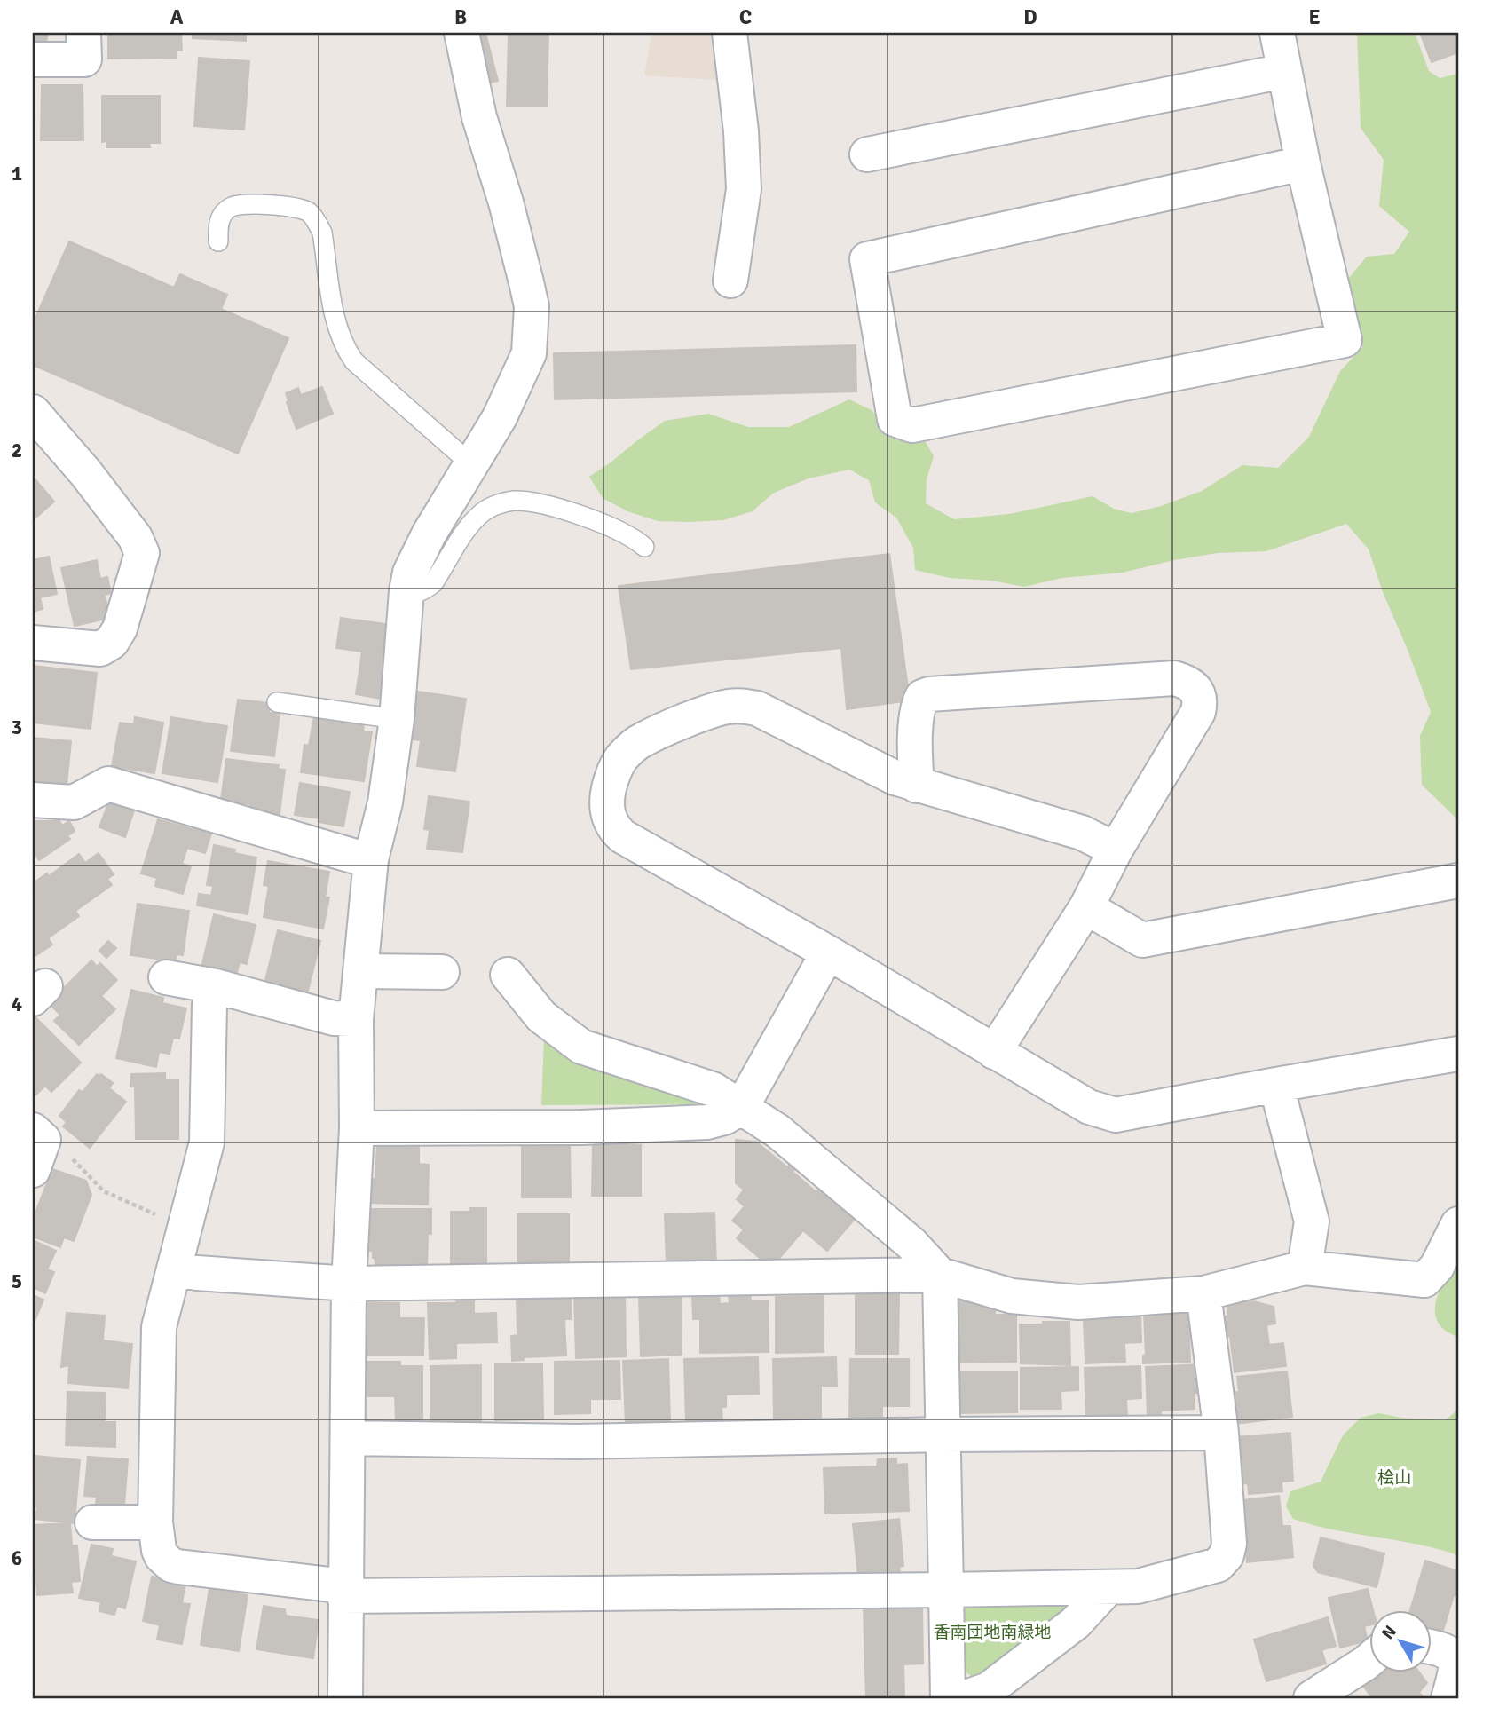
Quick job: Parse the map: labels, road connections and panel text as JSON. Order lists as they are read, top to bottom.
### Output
{
  "parks": ["桧山", "香南団地南緑地"],
  "north": "top left",
  "grid": {
    "columns": [
      "A",
      "B",
      "C",
      "D",
      "E"
    ],
    "rows": [
      "1",
      "2",
      "3",
      "4",
      "5",
      "6"
    ]
  }
}
